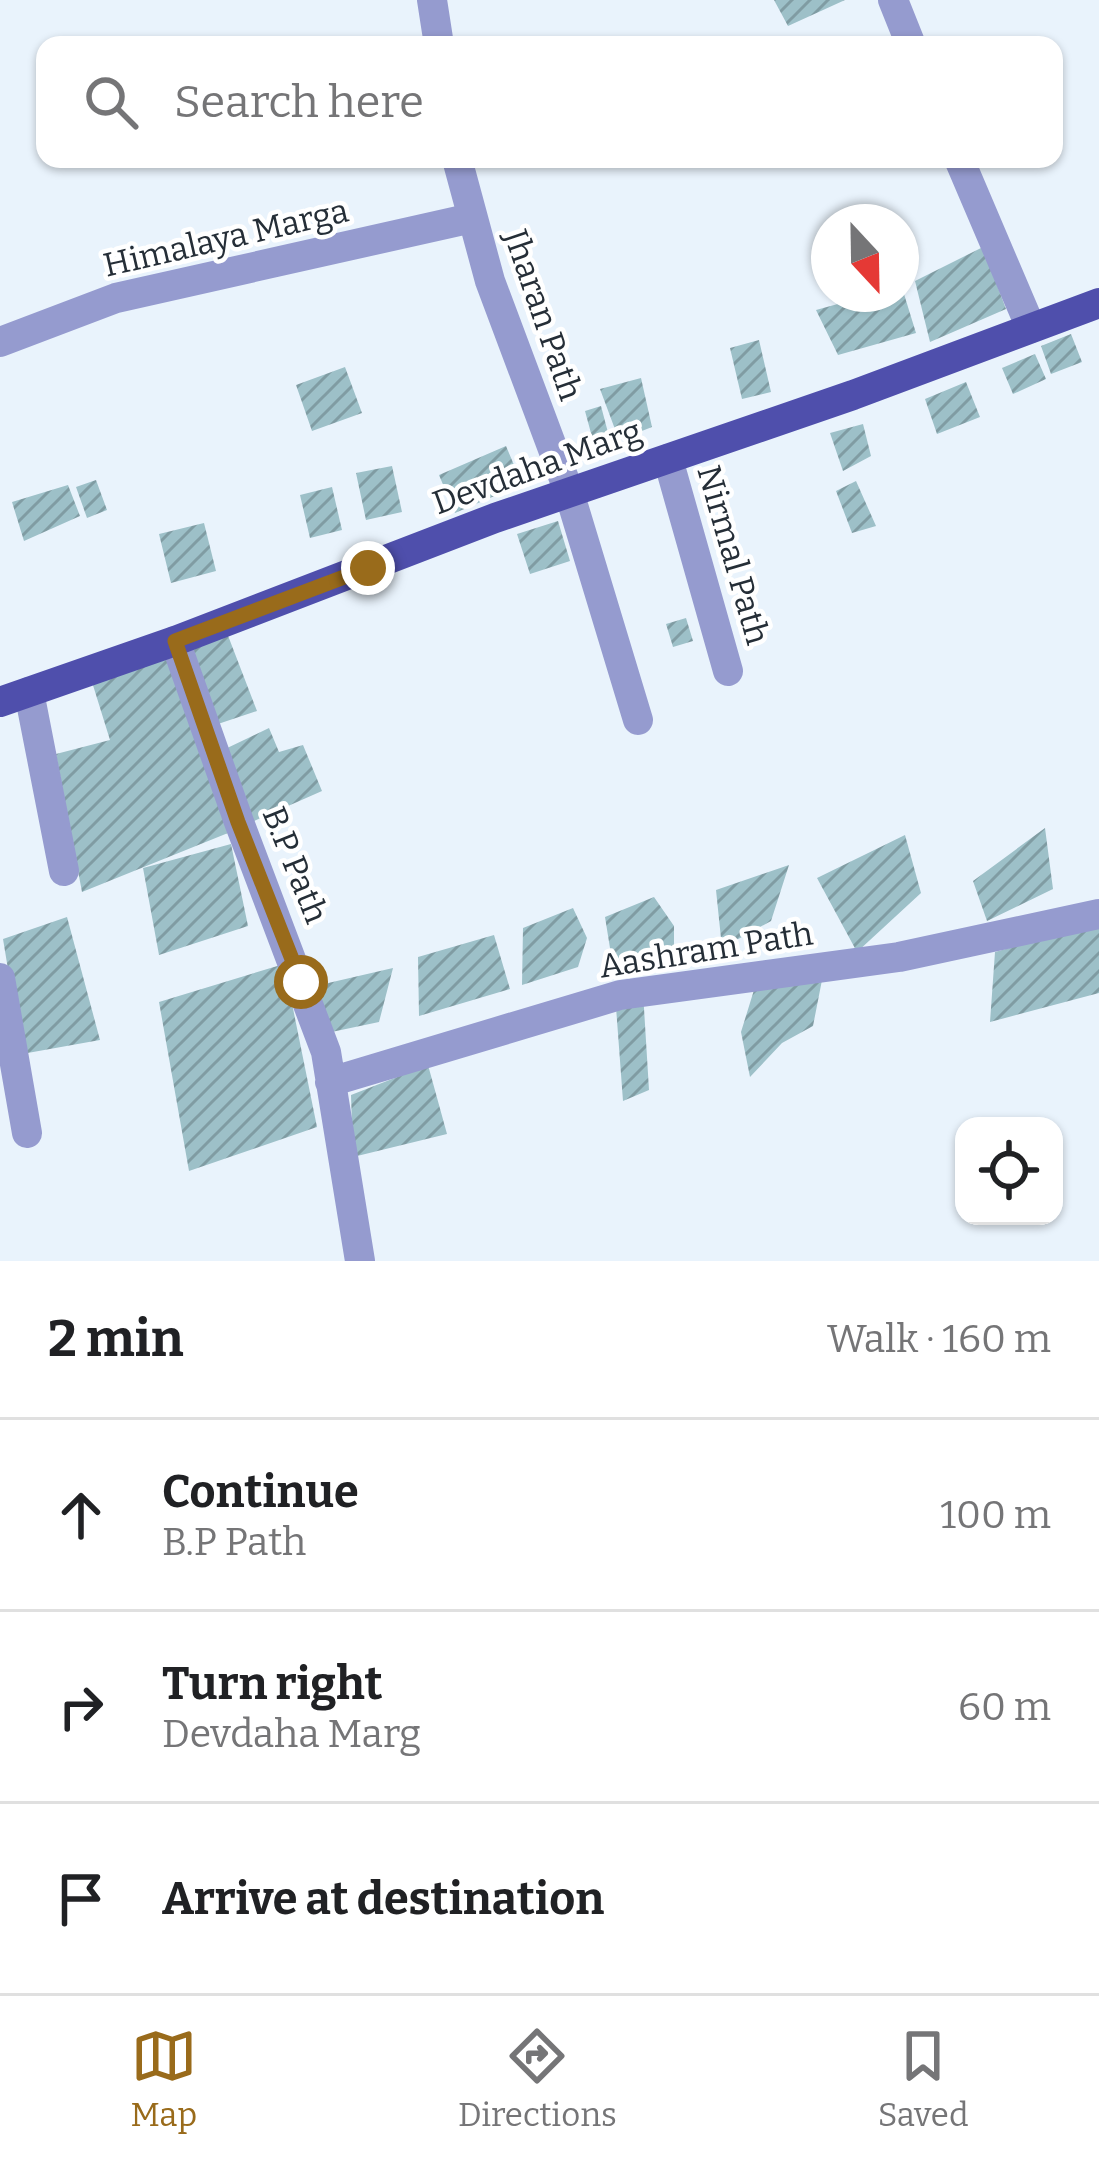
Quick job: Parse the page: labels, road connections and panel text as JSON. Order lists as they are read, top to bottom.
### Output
{
  "streets": {
    "main road": ["Devdaha Marg"],
    "street": [
      "Himalaya Marga",
      "Jharan Path",
      "Nirmal Path",
      "B.P Path",
      "Aashram Path"
    ]
  },
  "crossings": [
    ["Himalaya Marga", "Jharan Path"],
    ["Jharan Path", "Devdaha Marg"],
    ["Devdaha Marg", "Nirmal Path"],
    ["Devdaha Marg", "B.P Path"],
    ["B.P Path", "Aashram Path"]
  ],
  "north": "bottom",
  "page": {
    "search": "Search here",
    "heading": ["2 min", "Walk · 160 m"],
    "list": [
      ["Continue", "B.P Path", "100 m"],
      ["Turn right", "Devdaha Marg", "60 m"],
      "Arrive at destination"
    ],
    "nav": ["Map", "Directions", "Saved"]
  }
}
